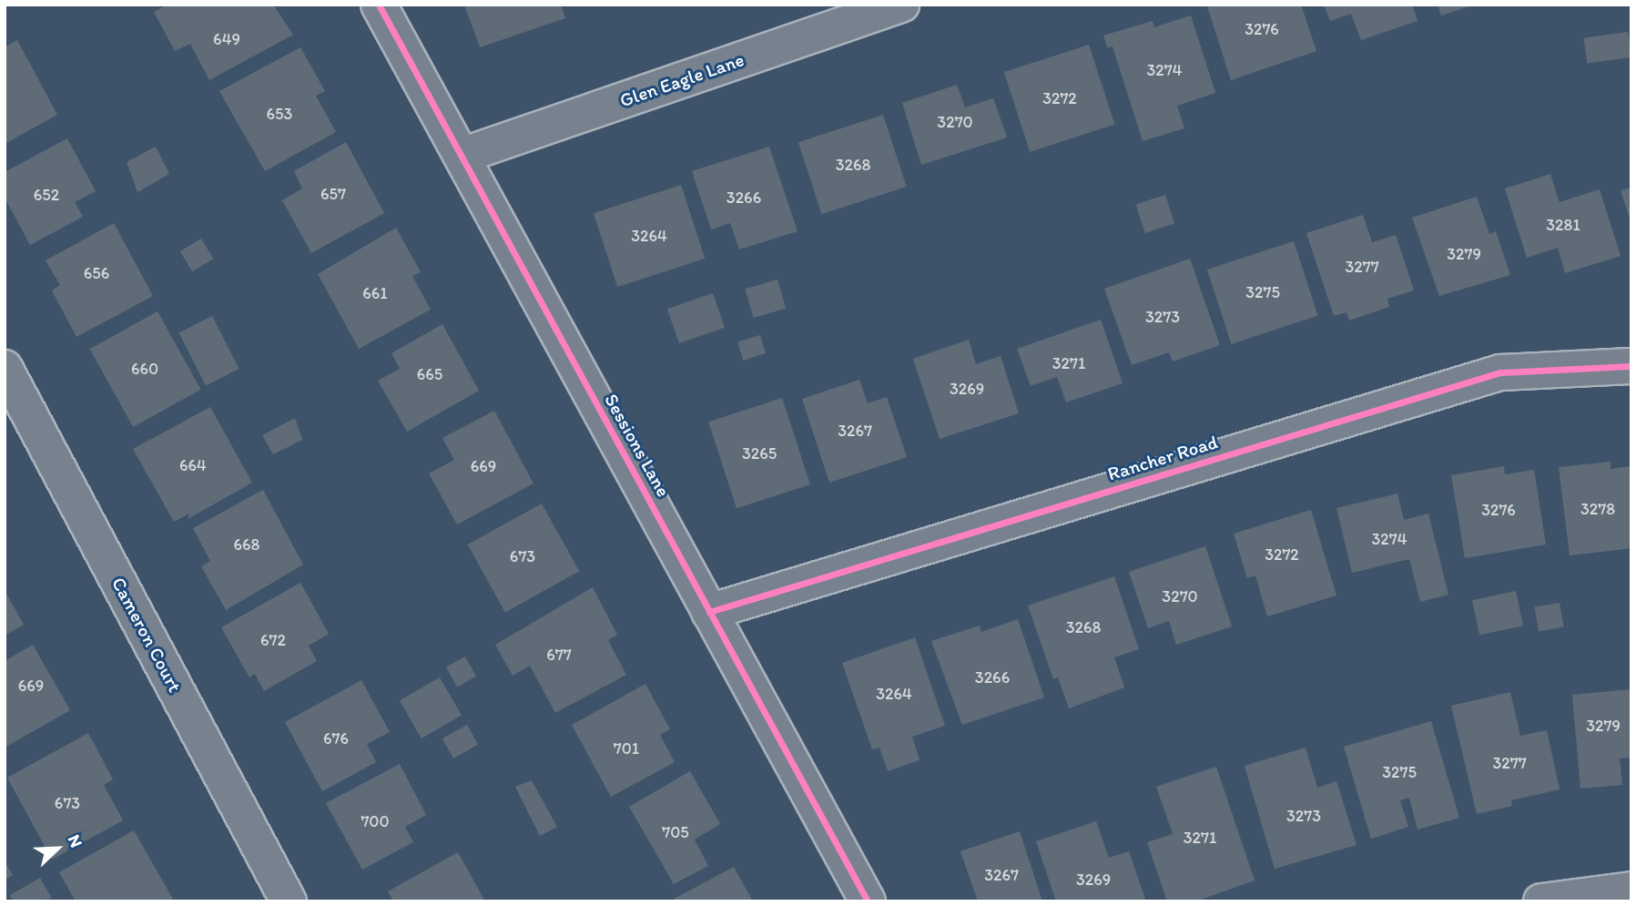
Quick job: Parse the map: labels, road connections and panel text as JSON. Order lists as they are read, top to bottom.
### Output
{
  "streets": {
    "street": [
      "Glen Eagle Lane",
      "Sessions Lane",
      "Rancher Road",
      "Cameron Court"
    ]
  },
  "crossings": [
    ["Glen Eagle Lane", "Sessions Lane"],
    ["Sessions Lane", "Rancher Road"]
  ],
  "house_numbers": [
    "3276",
    "649",
    "3274",
    "3272",
    "653",
    "3270",
    "3268",
    "657",
    "652",
    "3266",
    "3281",
    "3264",
    "3279",
    "3277",
    "656",
    "3275",
    "661",
    "3273",
    "3271",
    "660",
    "665",
    "3269",
    "3267",
    "3265",
    "664",
    "669",
    "3278",
    "3276",
    "3274",
    "668",
    "3272",
    "673",
    "3270",
    "3268",
    "672",
    "677",
    "3266",
    "669",
    "3264",
    "3279",
    "676",
    "701",
    "3277",
    "3275",
    "673",
    "3273",
    "700",
    "705",
    "3271",
    "3267",
    "3269"
  ],
  "north": "top right"
}
